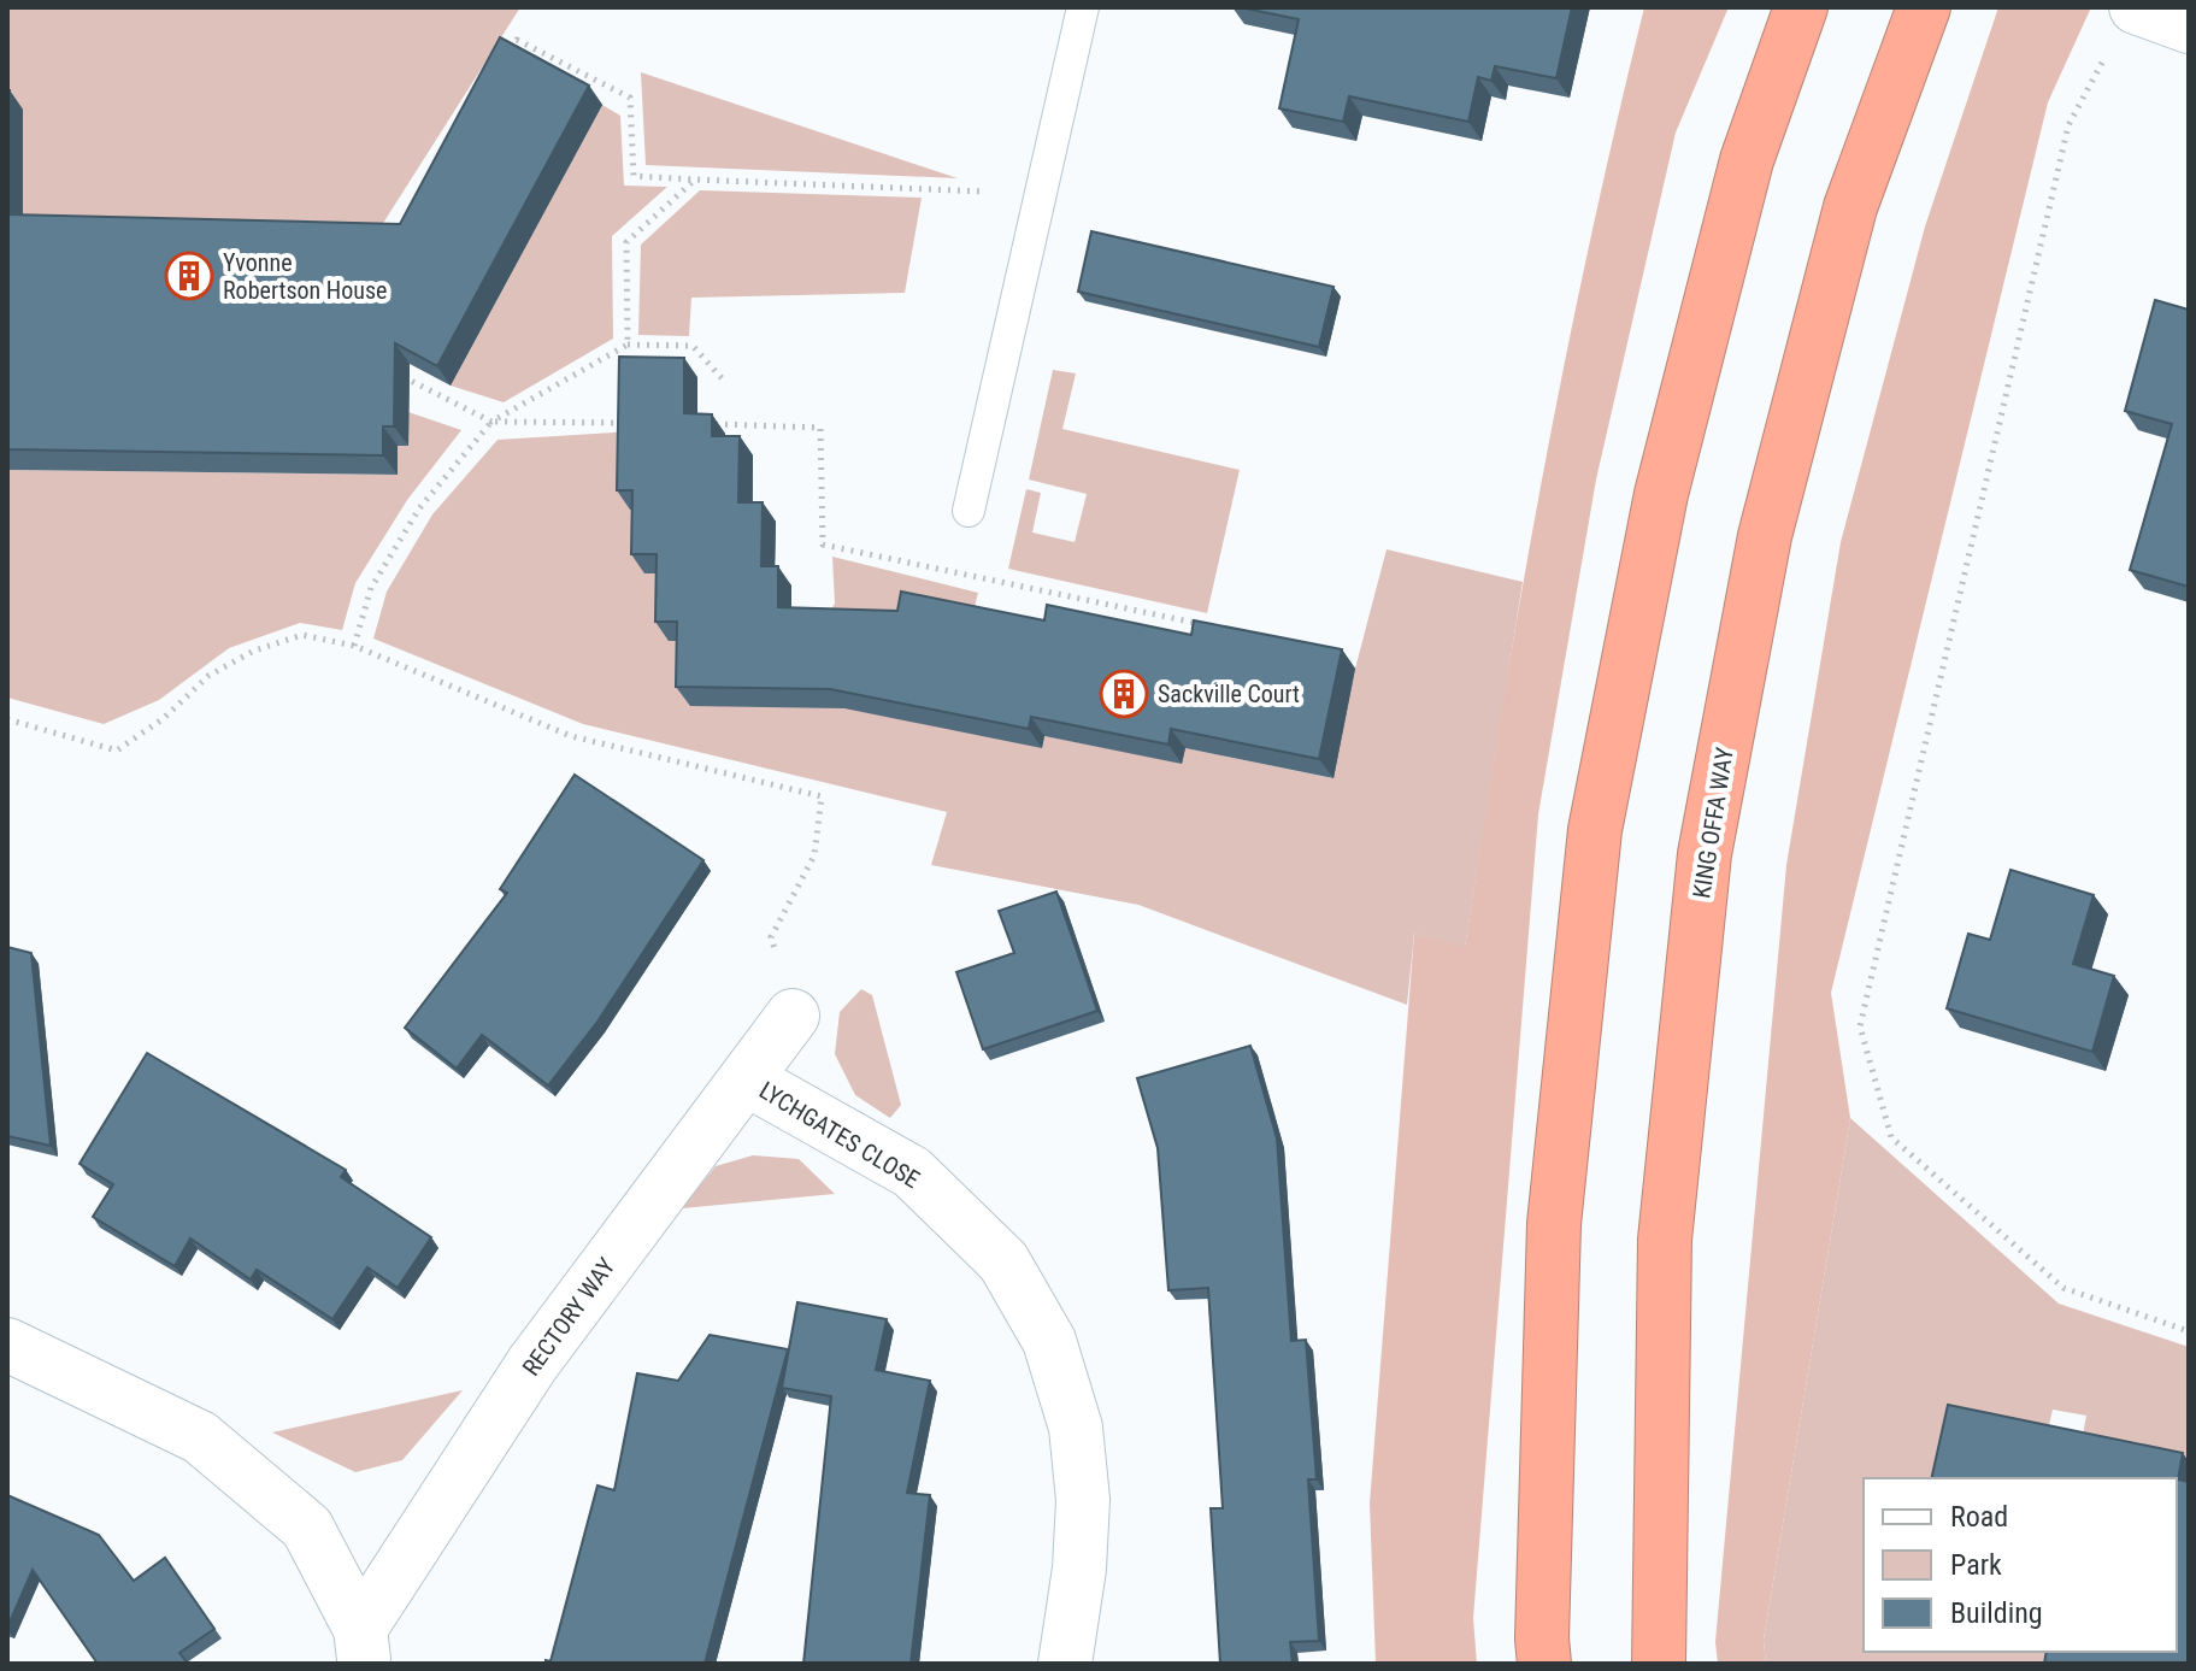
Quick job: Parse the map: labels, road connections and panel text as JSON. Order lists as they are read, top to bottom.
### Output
{
  "streets": {
    "highway": ["KING OFFA WAY"],
    "street": ["LYCHGATES CLOSE", "RECTORY WAY"]
  },
  "crossings": [
    ["LYCHGATES CLOSE", "RECTORY WAY"]
  ],
  "places": {
    "building": ["Yvonne Robertson House", "Sackville Court"]
  },
  "legend": ["Road", "Park", "Building"]
}
